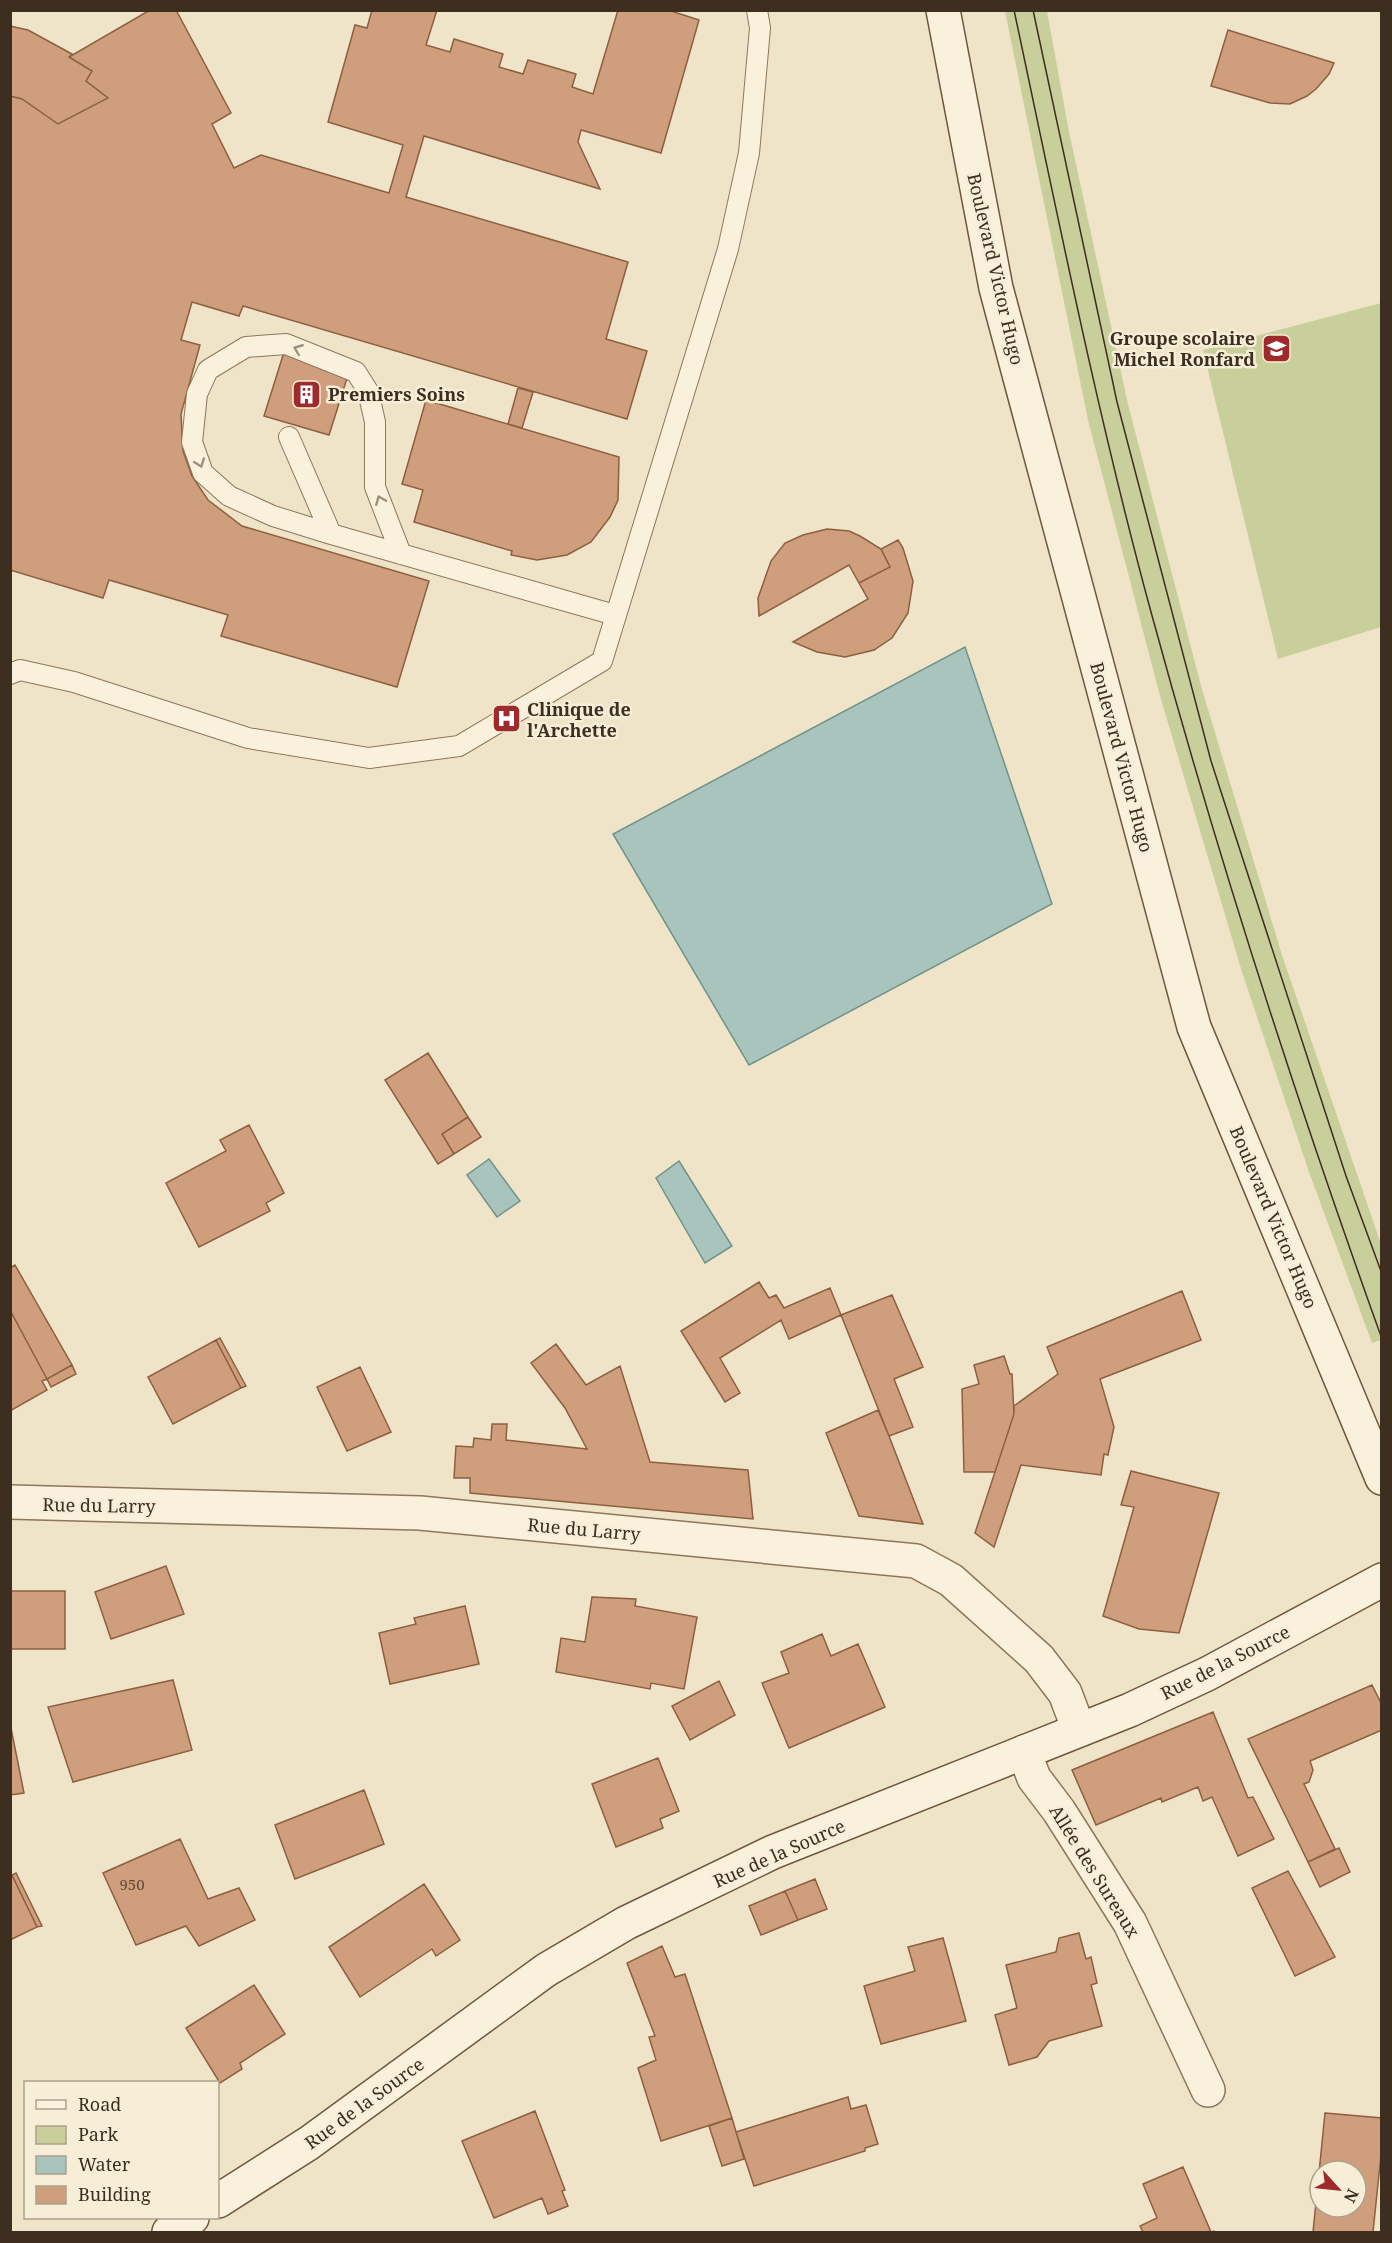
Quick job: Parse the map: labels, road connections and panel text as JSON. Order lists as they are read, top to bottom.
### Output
{
  "streets": {
    "main road": [
      "Boulevard Victor Hugo",
      "Rue du Larry",
      "Rue de la Source",
      "Allée des Sureaux"
    ]
  },
  "crossings": [
    ["Rue du Larry", "Rue de la Source"],
    ["Rue de la Source", "Allée des Sureaux"]
  ],
  "places": {
    "school or university": ["Groupe scolaire Michel Ronfard"],
    "building": ["Premiers Soins"],
    "hospital": ["Clinique de l'Archette"]
  },
  "house_numbers": ["950"],
  "legend": [
    "Road",
    "Park",
    "Water",
    "Building"
  ],
  "north": "bottom right"
}
